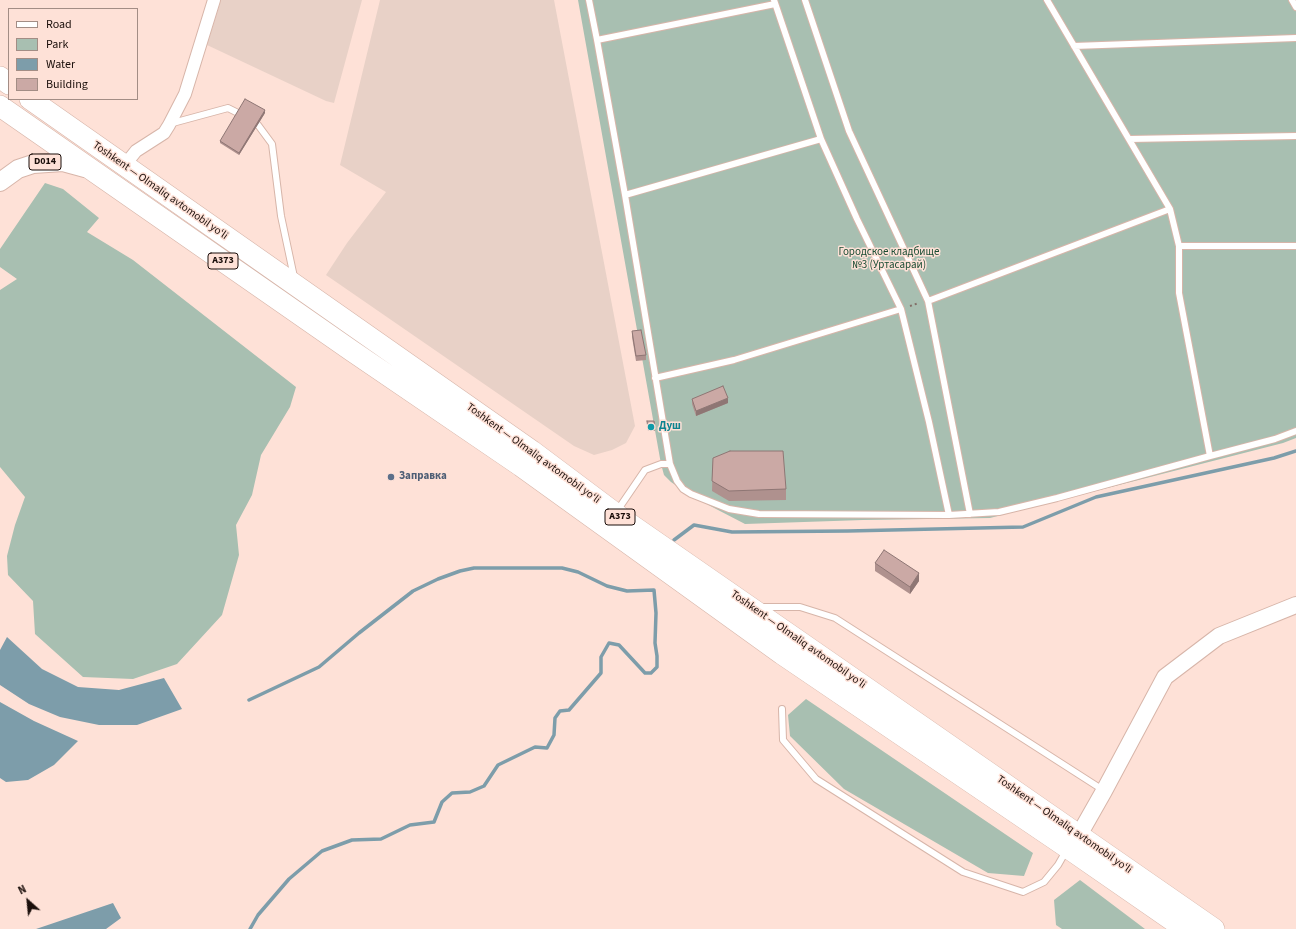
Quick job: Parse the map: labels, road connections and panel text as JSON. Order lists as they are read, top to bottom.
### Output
{
  "streets": {
    "highway": ["Toshkent — Olmaliq avtomobil yo‘li", "A373"],
    "main road": ["D014"]
  },
  "crossings": [
    ["D014", "Toshkent — Olmaliq avtomobil yo‘li"]
  ],
  "parks": ["Городское кладбище №3 (Уртасарай)"],
  "places": ["Душ", "Заправка"],
  "legend": [
    "Road",
    "Park",
    "Water",
    "Building"
  ],
  "north": "top left"
}
